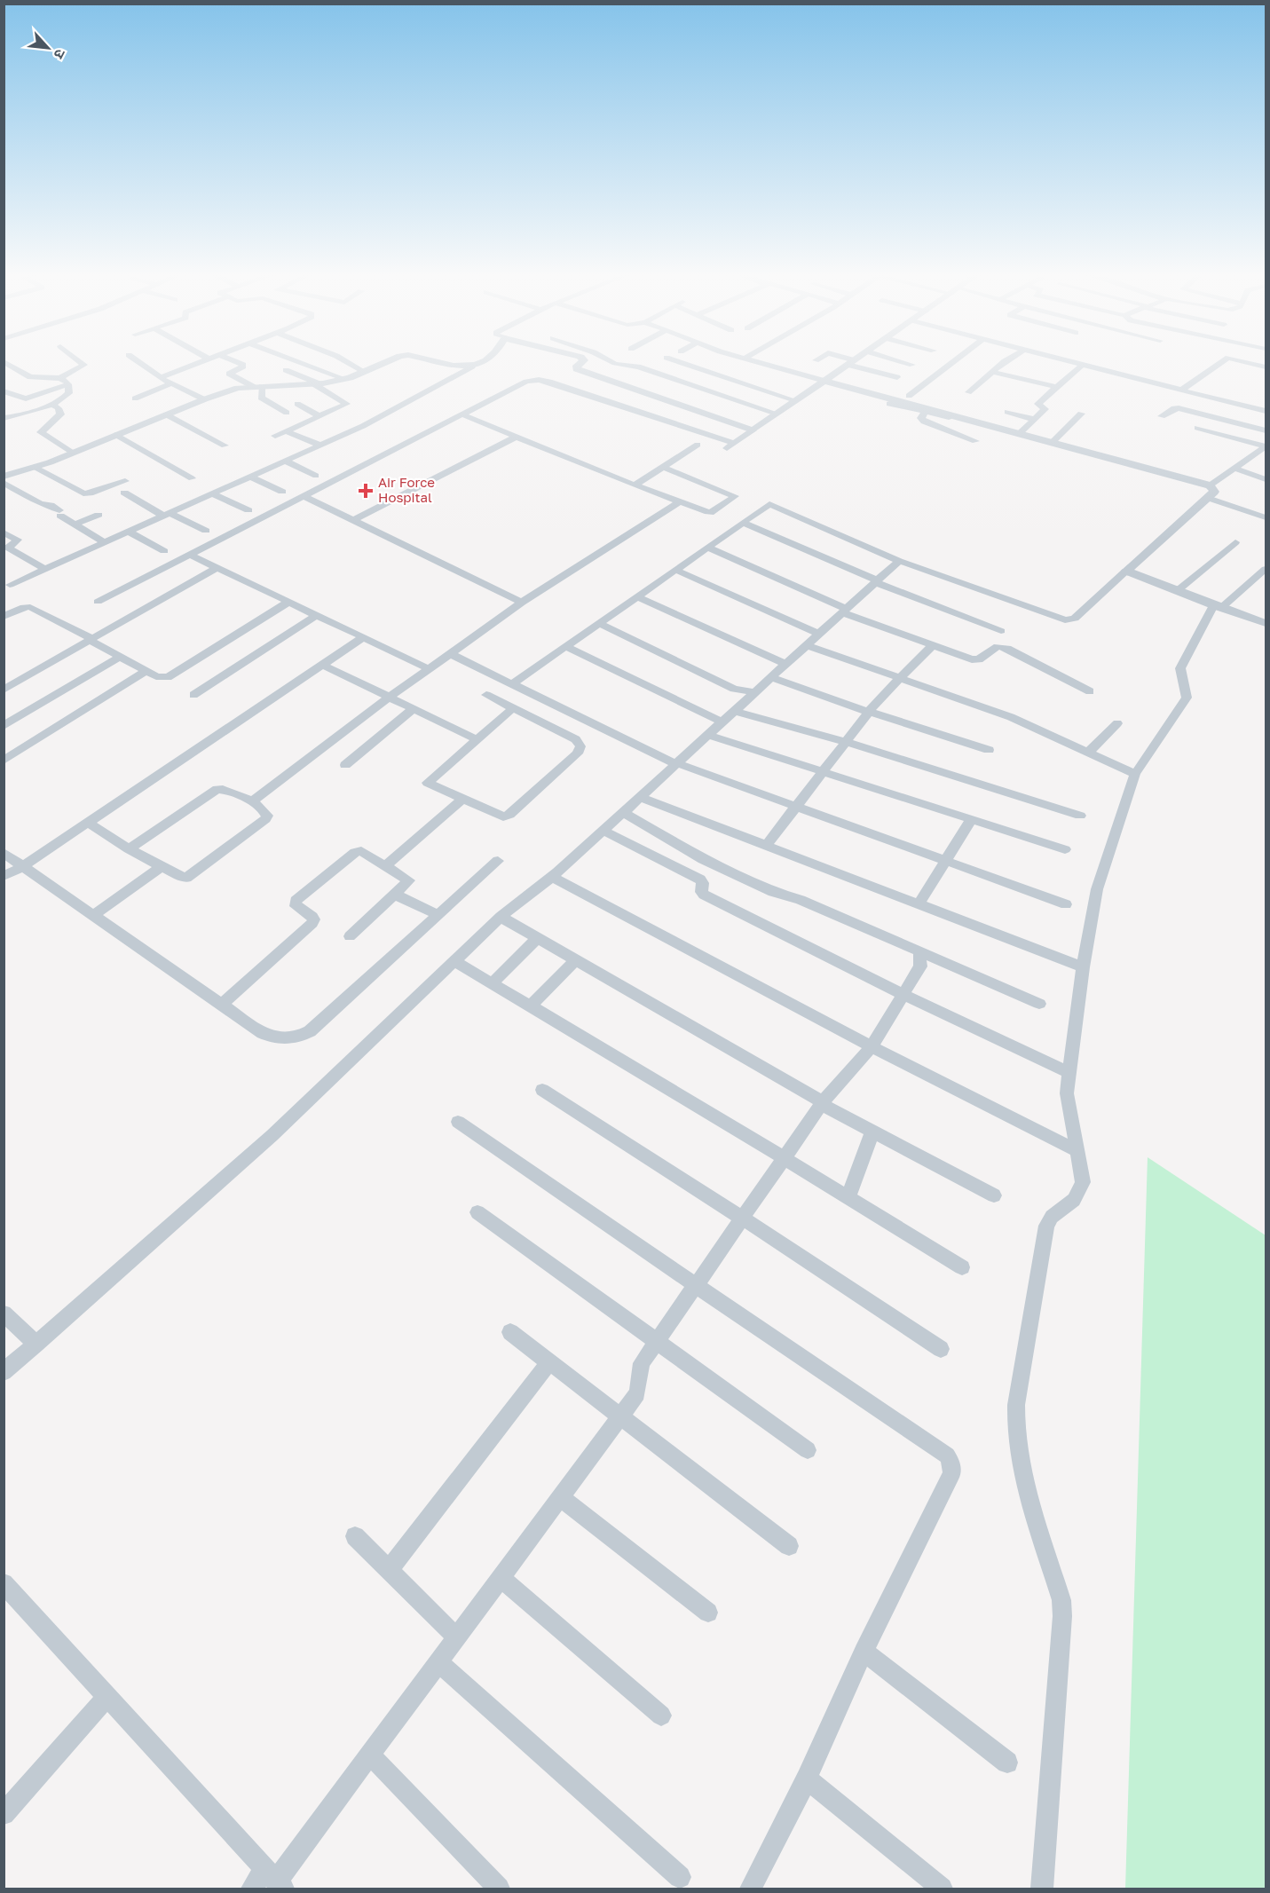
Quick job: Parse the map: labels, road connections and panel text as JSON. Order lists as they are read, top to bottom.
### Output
{
  "places": {
    "health": ["Air Force Hospital"]
  },
  "north": "bottom right"
}
